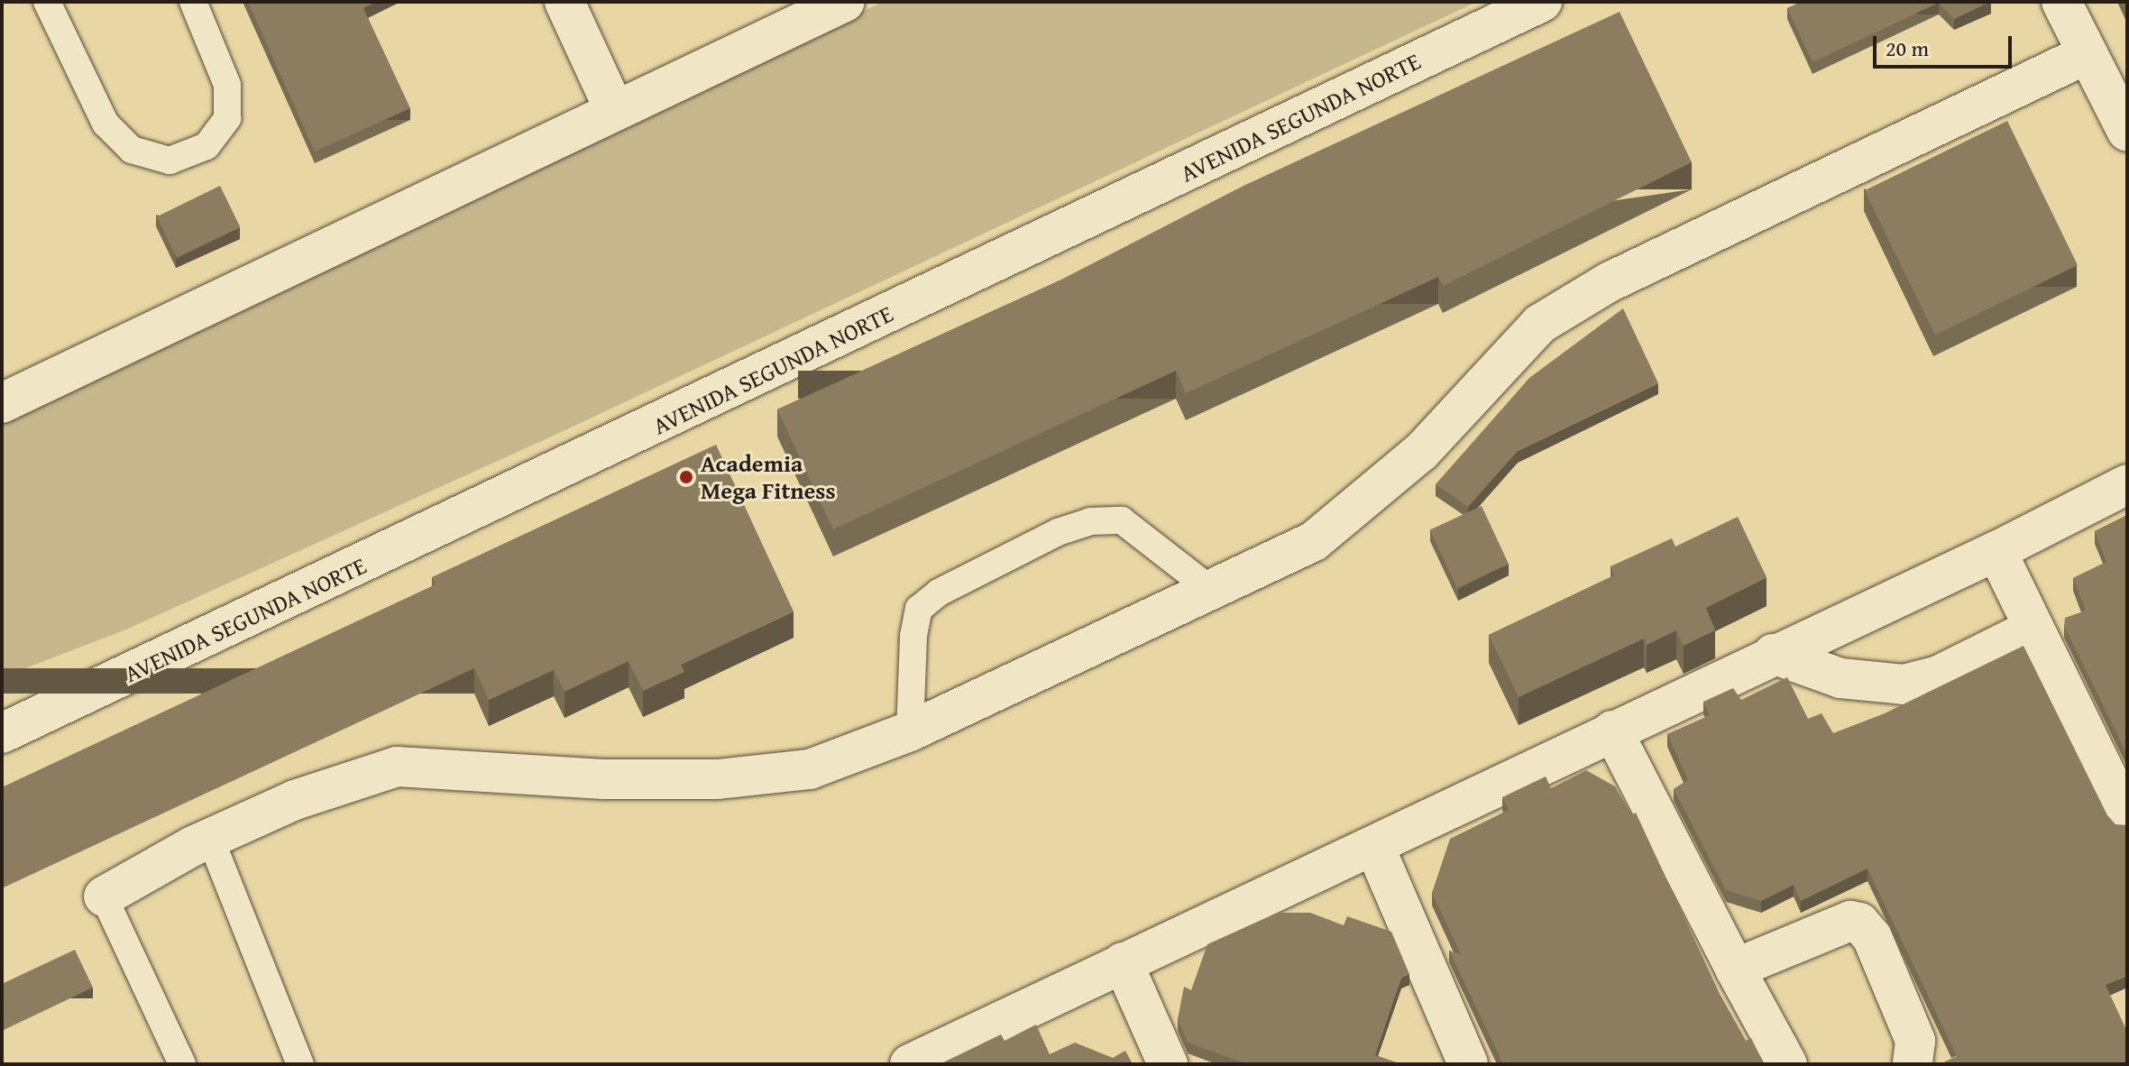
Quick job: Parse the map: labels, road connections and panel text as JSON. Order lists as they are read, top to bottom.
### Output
{
  "streets": {
    "street": ["AVENIDA SEGUNDA NORTE"]
  },
  "places": ["Academia Mega Fitness"],
  "scale_bar": "20 m"
}
